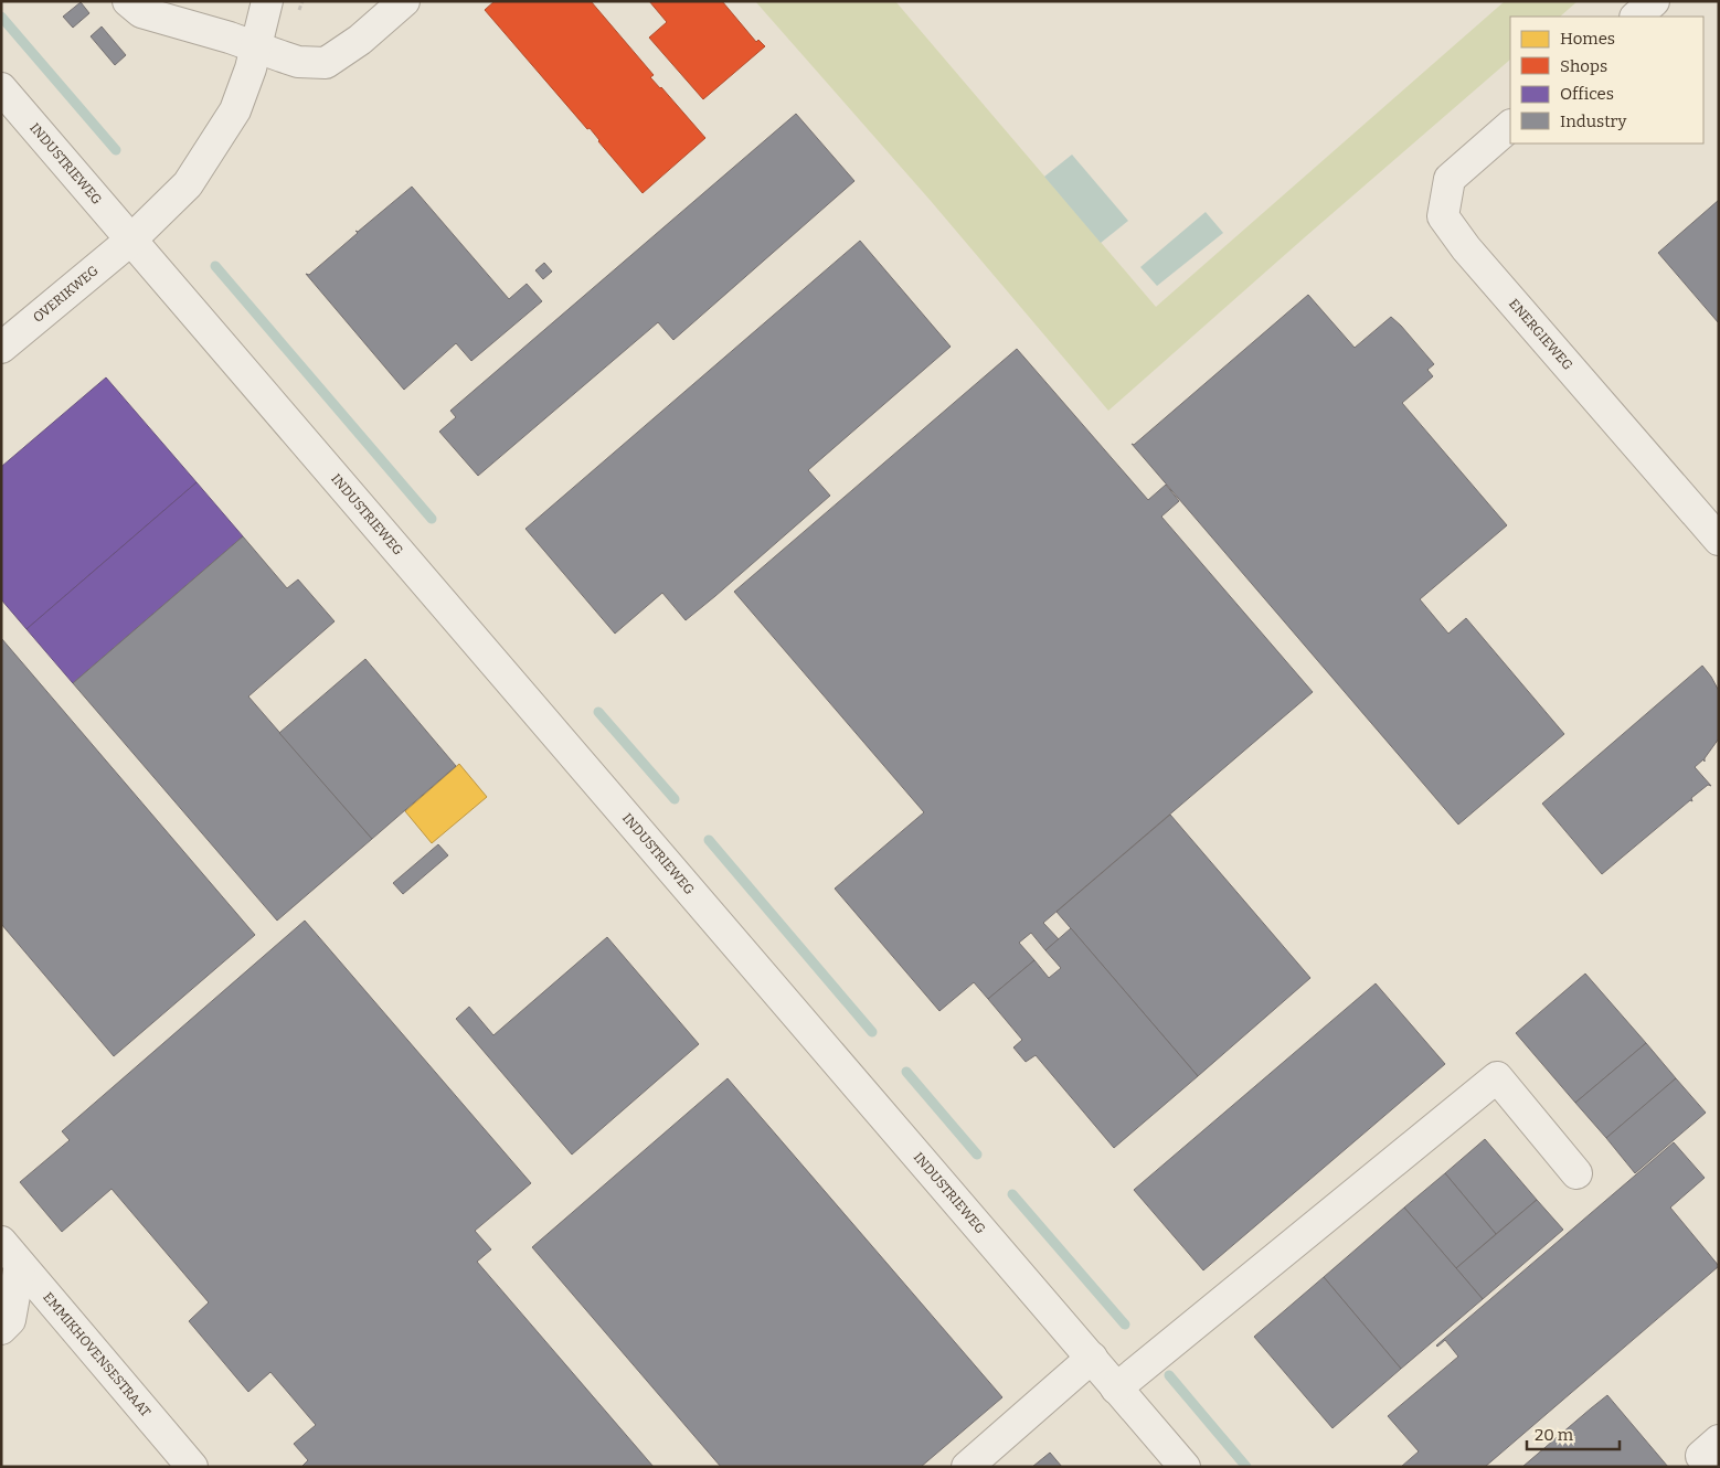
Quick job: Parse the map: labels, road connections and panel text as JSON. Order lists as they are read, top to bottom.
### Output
{
  "streets": {
    "street": [
      "INDUSTRIEWEG",
      "OVERIKWEG",
      "ENERGIEWEG",
      "EMMIKHOVENSESTRAAT"
    ]
  },
  "crossings": [
    ["INDUSTRIEWEG", "OVERIKWEG"]
  ],
  "legend": [
    "Homes",
    "Shops",
    "Offices",
    "Industry"
  ],
  "scale_bar": "20 m"
}
